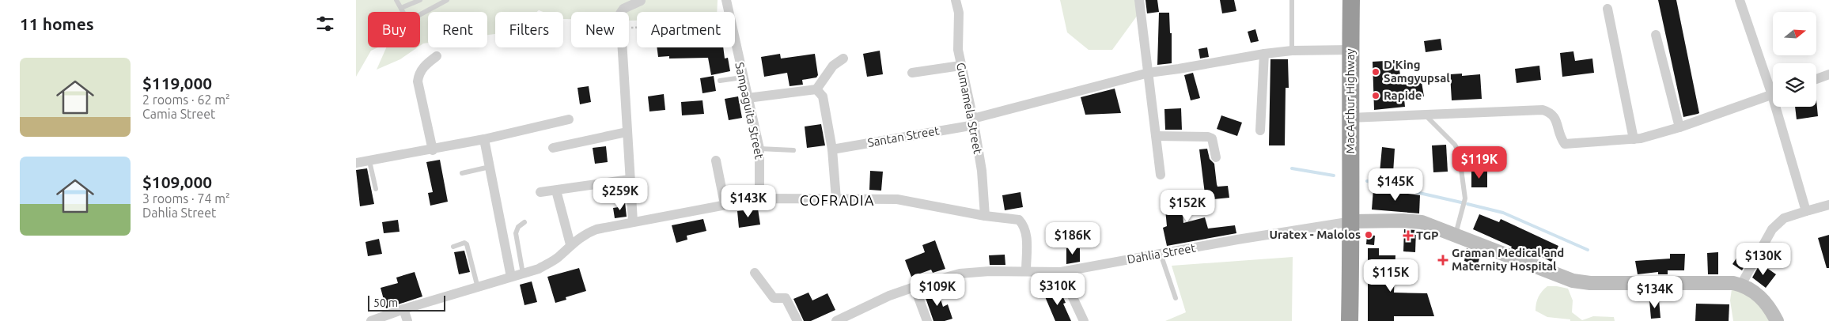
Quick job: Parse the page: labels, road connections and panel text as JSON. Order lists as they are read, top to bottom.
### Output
{
  "streets": {
    "highway": ["MacArthur Highway"],
    "street": [
      "Gumamela Street",
      "Sampaguita Street",
      "Santan Street",
      "Dahlia Street"
    ]
  },
  "crossings": [
    ["MacArthur Highway", "Santan Street"],
    ["MacArthur Highway", "Dahlia Street"],
    ["Gumamela Street", "Santan Street"]
  ],
  "districts": ["COFRADIA"],
  "places": {
    "other": ["D'King Samgyupsal", "Rapide", "Uratex - Malolos"],
    "health": ["TGP", "Graman Medical and Maternity Hospital"]
  },
  "scale_bar": "50 m",
  "north": "right",
  "page": {
    "heading": "11 homes",
    "chip": [
      "Buy",
      "Rent",
      "Filters",
      "New",
      "Apartment"
    ],
    "list": [
      {
        "name": "$119,000",
        "note": "2 rooms · 62 m² · Camia Street"
      },
      {
        "name": "$109,000",
        "note": "3 rooms · 74 m² · Dahlia Street"
      }
    ],
    "price": [
      "$119K",
      "$145K",
      "$259K",
      "$143K",
      "$152K",
      "$186K",
      "$130K",
      "$115K",
      "$310K",
      "$109K",
      "$134K"
    ],
    "scale": "50 m"
  }
}
